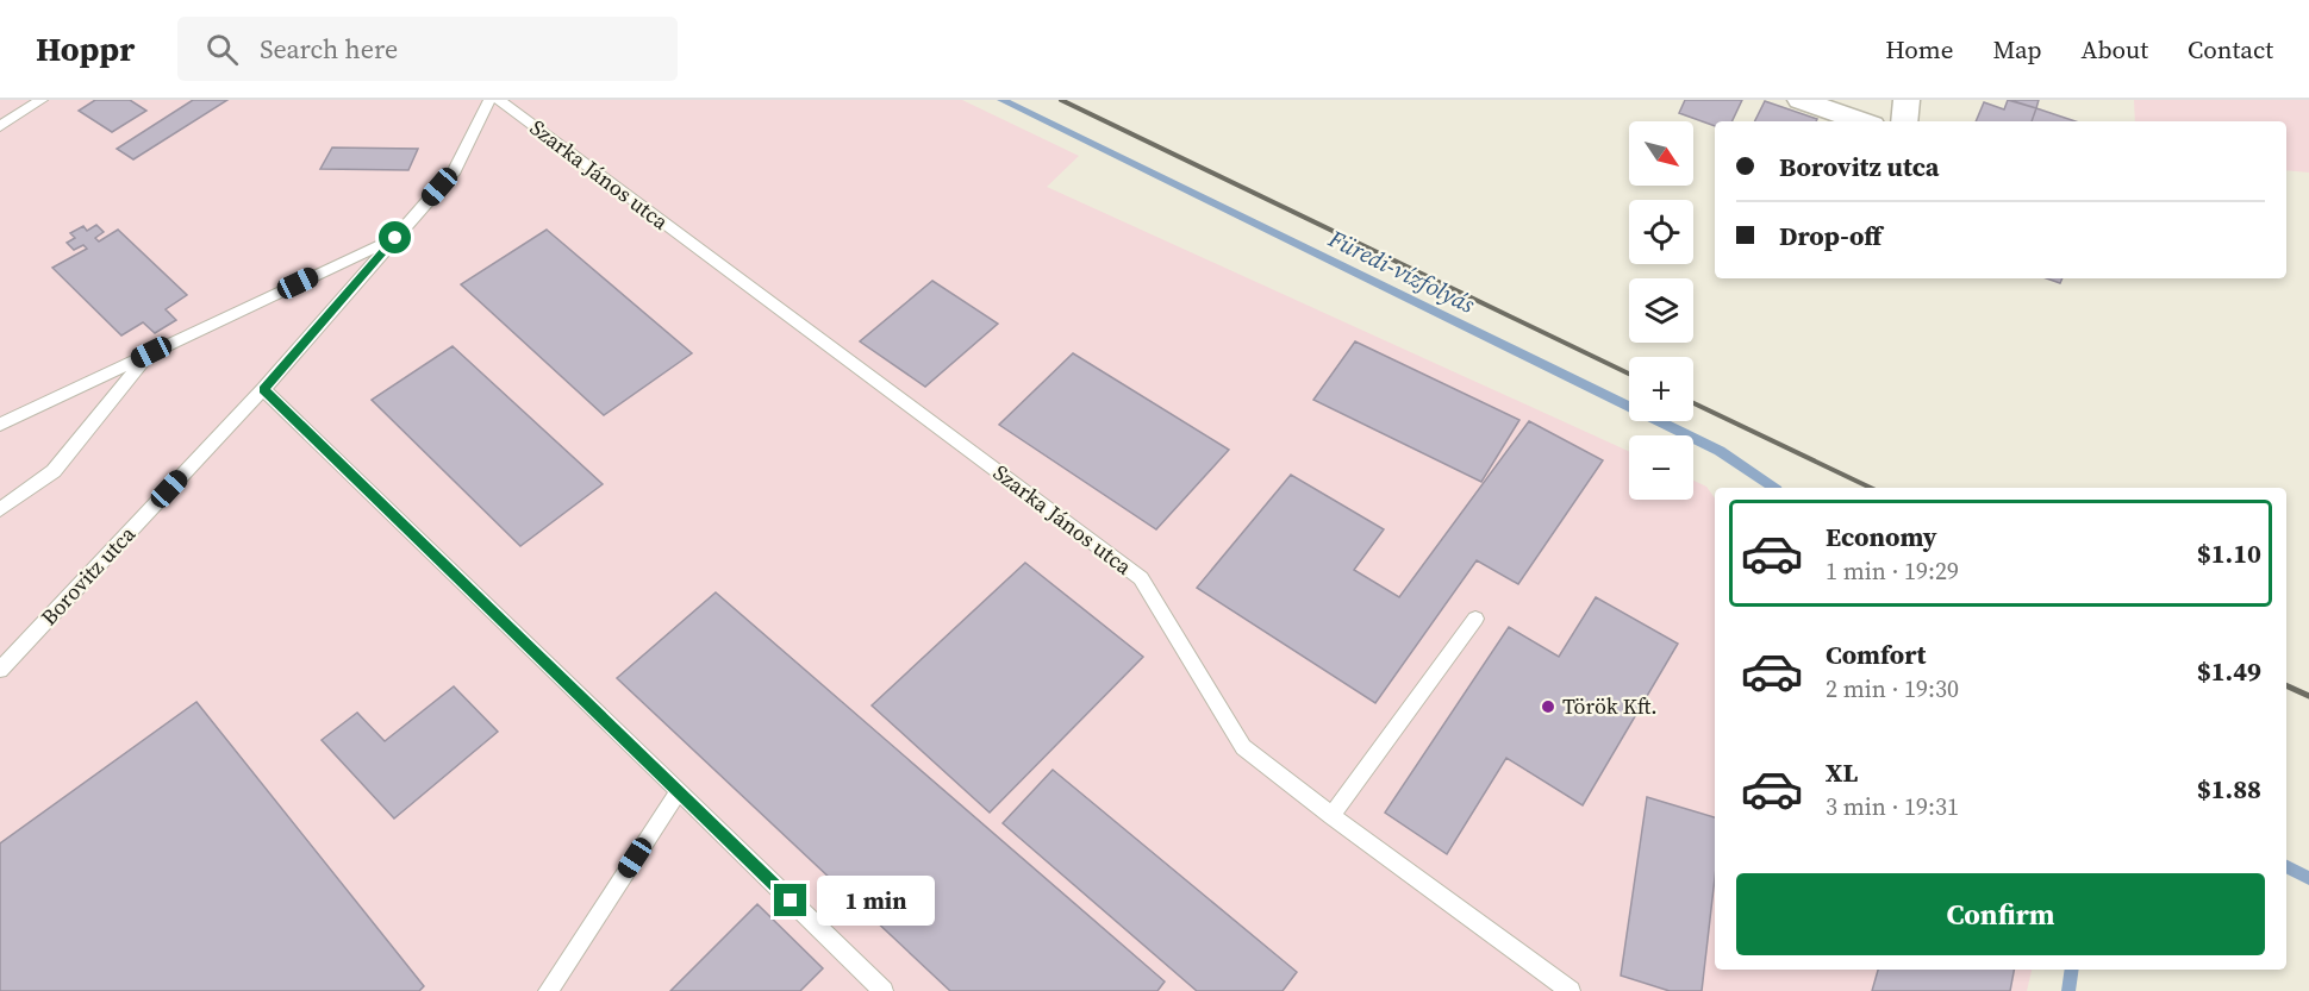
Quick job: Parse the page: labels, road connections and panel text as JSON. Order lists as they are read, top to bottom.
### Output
{
  "streets": {
    "lane": ["Szarka János utca", "Borovitz utca"]
  },
  "water": ["Füredi-vízfolyás"],
  "places": ["Török Kft."],
  "north": "bottom right",
  "page": {
    "header": "Hoppr",
    "search": "Search here",
    "nav": [
      "Home",
      "Map",
      "About",
      "Contact"
    ],
    "map_buttons": ["+", "−"],
    "banner": ["Borovitz utca", "Drop-off"],
    "list": [
      {
        "name": "Economy",
        "note": "1 min · 19:29",
        "value": "$1.10"
      },
      {
        "name": "Comfort",
        "note": "2 min · 19:30",
        "value": "$1.49"
      },
      {
        "name": "XL",
        "note": "3 min · 19:31",
        "value": "$1.88"
      }
    ],
    "buttons": "Confirm",
    "bubble": "1 min"
  }
}
